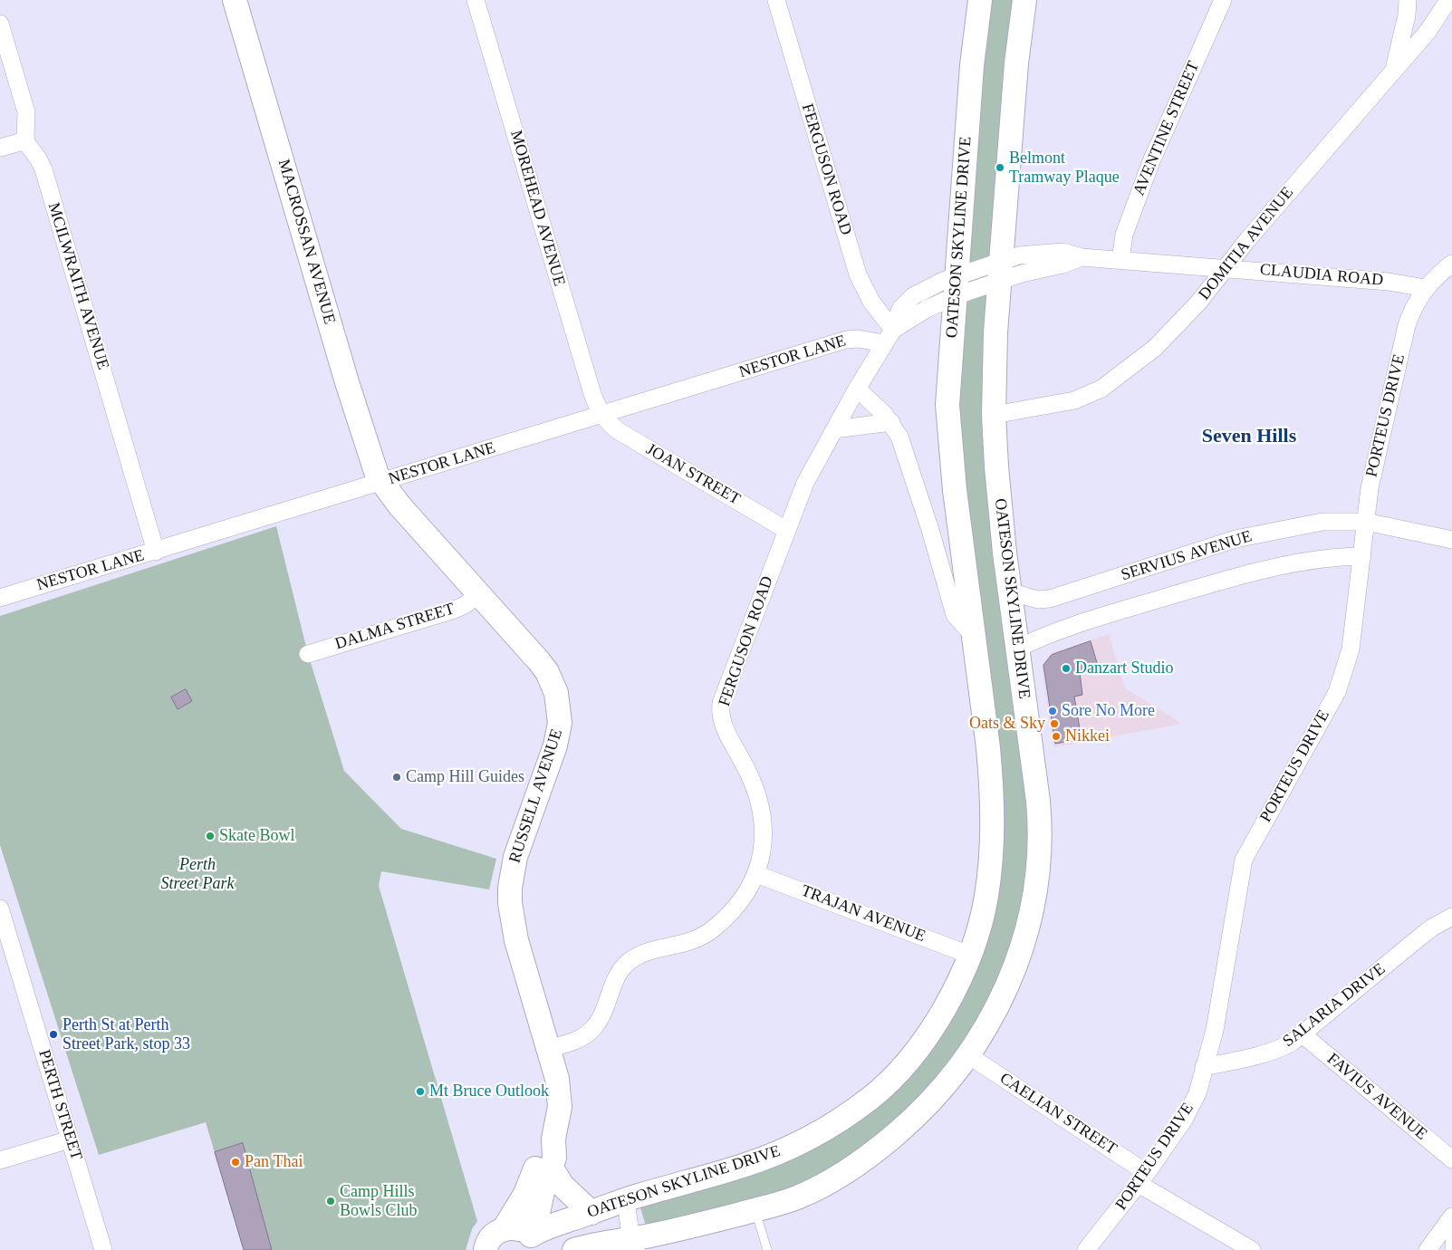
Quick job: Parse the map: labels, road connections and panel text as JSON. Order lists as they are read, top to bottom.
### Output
{
  "streets": {
    "main road": ["OATESON SKYLINE DRIVE", "MACROSSAN AVENUE", "RUSSELL AVENUE"],
    "street": [
      "AVENTINE STREET",
      "FERGUSON ROAD",
      "MOREHEAD AVENUE",
      "DOMITIA AVENUE",
      "CLAUDIA ROAD",
      "MCILWRAITH AVENUE",
      "NESTOR LANE",
      "PORTEUS DRIVE",
      "JOAN STREET",
      "SERVIUS AVENUE",
      "DALMA STREET",
      "TRAJAN AVENUE",
      "SALARIA DRIVE",
      "FAVIUS AVENUE",
      "PERTH STREET",
      "CAELIAN STREET"
    ]
  },
  "crossings": [
    ["AVENTINE STREET", "CLAUDIA ROAD"],
    ["FERGUSON ROAD", "OATESON SKYLINE DRIVE"],
    ["FERGUSON ROAD", "CLAUDIA ROAD"],
    ["FERGUSON ROAD", "NESTOR LANE"],
    ["FERGUSON ROAD", "JOAN STREET"],
    ["FERGUSON ROAD", "RUSSELL AVENUE"],
    ["FERGUSON ROAD", "TRAJAN AVENUE"],
    ["MOREHEAD AVENUE", "NESTOR LANE"],
    ["MOREHEAD AVENUE", "JOAN STREET"],
    ["OATESON SKYLINE DRIVE", "DOMITIA AVENUE"],
    ["OATESON SKYLINE DRIVE", "CLAUDIA ROAD"],
    ["OATESON SKYLINE DRIVE", "SERVIUS AVENUE"],
    ["OATESON SKYLINE DRIVE", "TRAJAN AVENUE"],
    ["OATESON SKYLINE DRIVE", "CAELIAN STREET"],
    ["MACROSSAN AVENUE", "NESTOR LANE"],
    ["MACROSSAN AVENUE", "RUSSELL AVENUE"],
    ["DOMITIA AVENUE", "CLAUDIA ROAD"],
    ["CLAUDIA ROAD", "PORTEUS DRIVE"],
    ["MCILWRAITH AVENUE", "NESTOR LANE"],
    ["NESTOR LANE", "JOAN STREET"],
    ["NESTOR LANE", "RUSSELL AVENUE"],
    ["PORTEUS DRIVE", "SERVIUS AVENUE"],
    ["PORTEUS DRIVE", "SALARIA DRIVE"],
    ["PORTEUS DRIVE", "CAELIAN STREET"],
    ["DALMA STREET", "RUSSELL AVENUE"],
    ["SALARIA DRIVE", "FAVIUS AVENUE"]
  ],
  "districts": ["Seven Hills"],
  "parks": ["Perth Street Park"],
  "places": [
    "Belmont Tramway Plaque",
    "Danzart Studio",
    "Sore No More",
    "Oats & Sky",
    "Nikkei",
    "Camp Hill Guides",
    "Skate Bowl",
    "Perth St at Perth Street Park, stop 33",
    "Mt Bruce Outlook",
    "Pan Thai",
    "Camp Hills Bowls Club"
  ]
}
